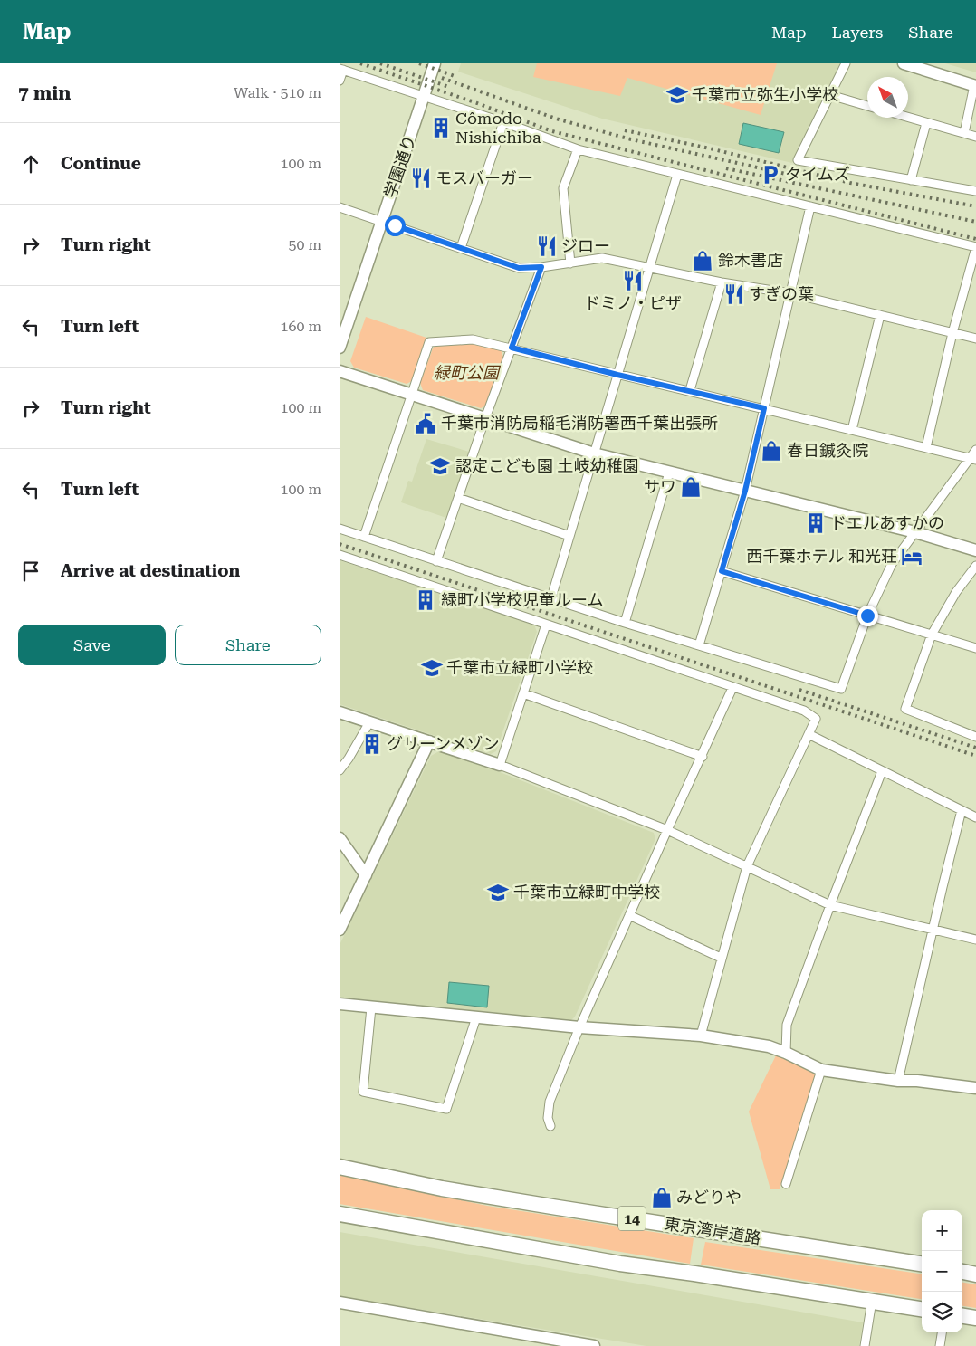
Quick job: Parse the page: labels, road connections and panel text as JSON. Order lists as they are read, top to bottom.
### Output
{
  "streets": {
    "highway": ["14", "東京湾岸道路"],
    "street": ["学園通り"]
  },
  "parks": ["緑町公園"],
  "places": {
    "school or university": [
      "千葉市立弥生小学校",
      "認定こども園 土岐幼稚園",
      "千葉市立緑町小学校",
      "千葉市立緑町中学校"
    ],
    "building": [
      "Cômodo Nishichiba",
      "ドエルあすかの",
      "緑町小学校児童ルーム",
      "グリーンメゾン"
    ],
    "parking": ["タイムズ"],
    "restaurant": [
      "モスバーガー",
      "ジロー",
      "ドミノ・ピザ",
      "すぎの葉"
    ],
    "shop": [
      "鈴木書店",
      "春日鍼灸院",
      "サワ",
      "みどりや"
    ],
    "public building": ["千葉市消防局稲毛消防署西千葉出張所"],
    "hotel": ["西千葉ホテル 和光荘"]
  },
  "north": "top left",
  "page": {
    "header": "Map",
    "nav": ["Map", "Layers", "Share"],
    "heading": ["7 min", "Walk · 510 m"],
    "list": [
      ["Continue", "100 m"],
      ["Turn right", "50 m"],
      ["Turn left", "160 m"],
      ["Turn right", "100 m"],
      ["Turn left", "100 m"],
      "Arrive at destination"
    ],
    "buttons": ["Save", "Share"],
    "map_buttons": ["+", "−"]
  }
}
